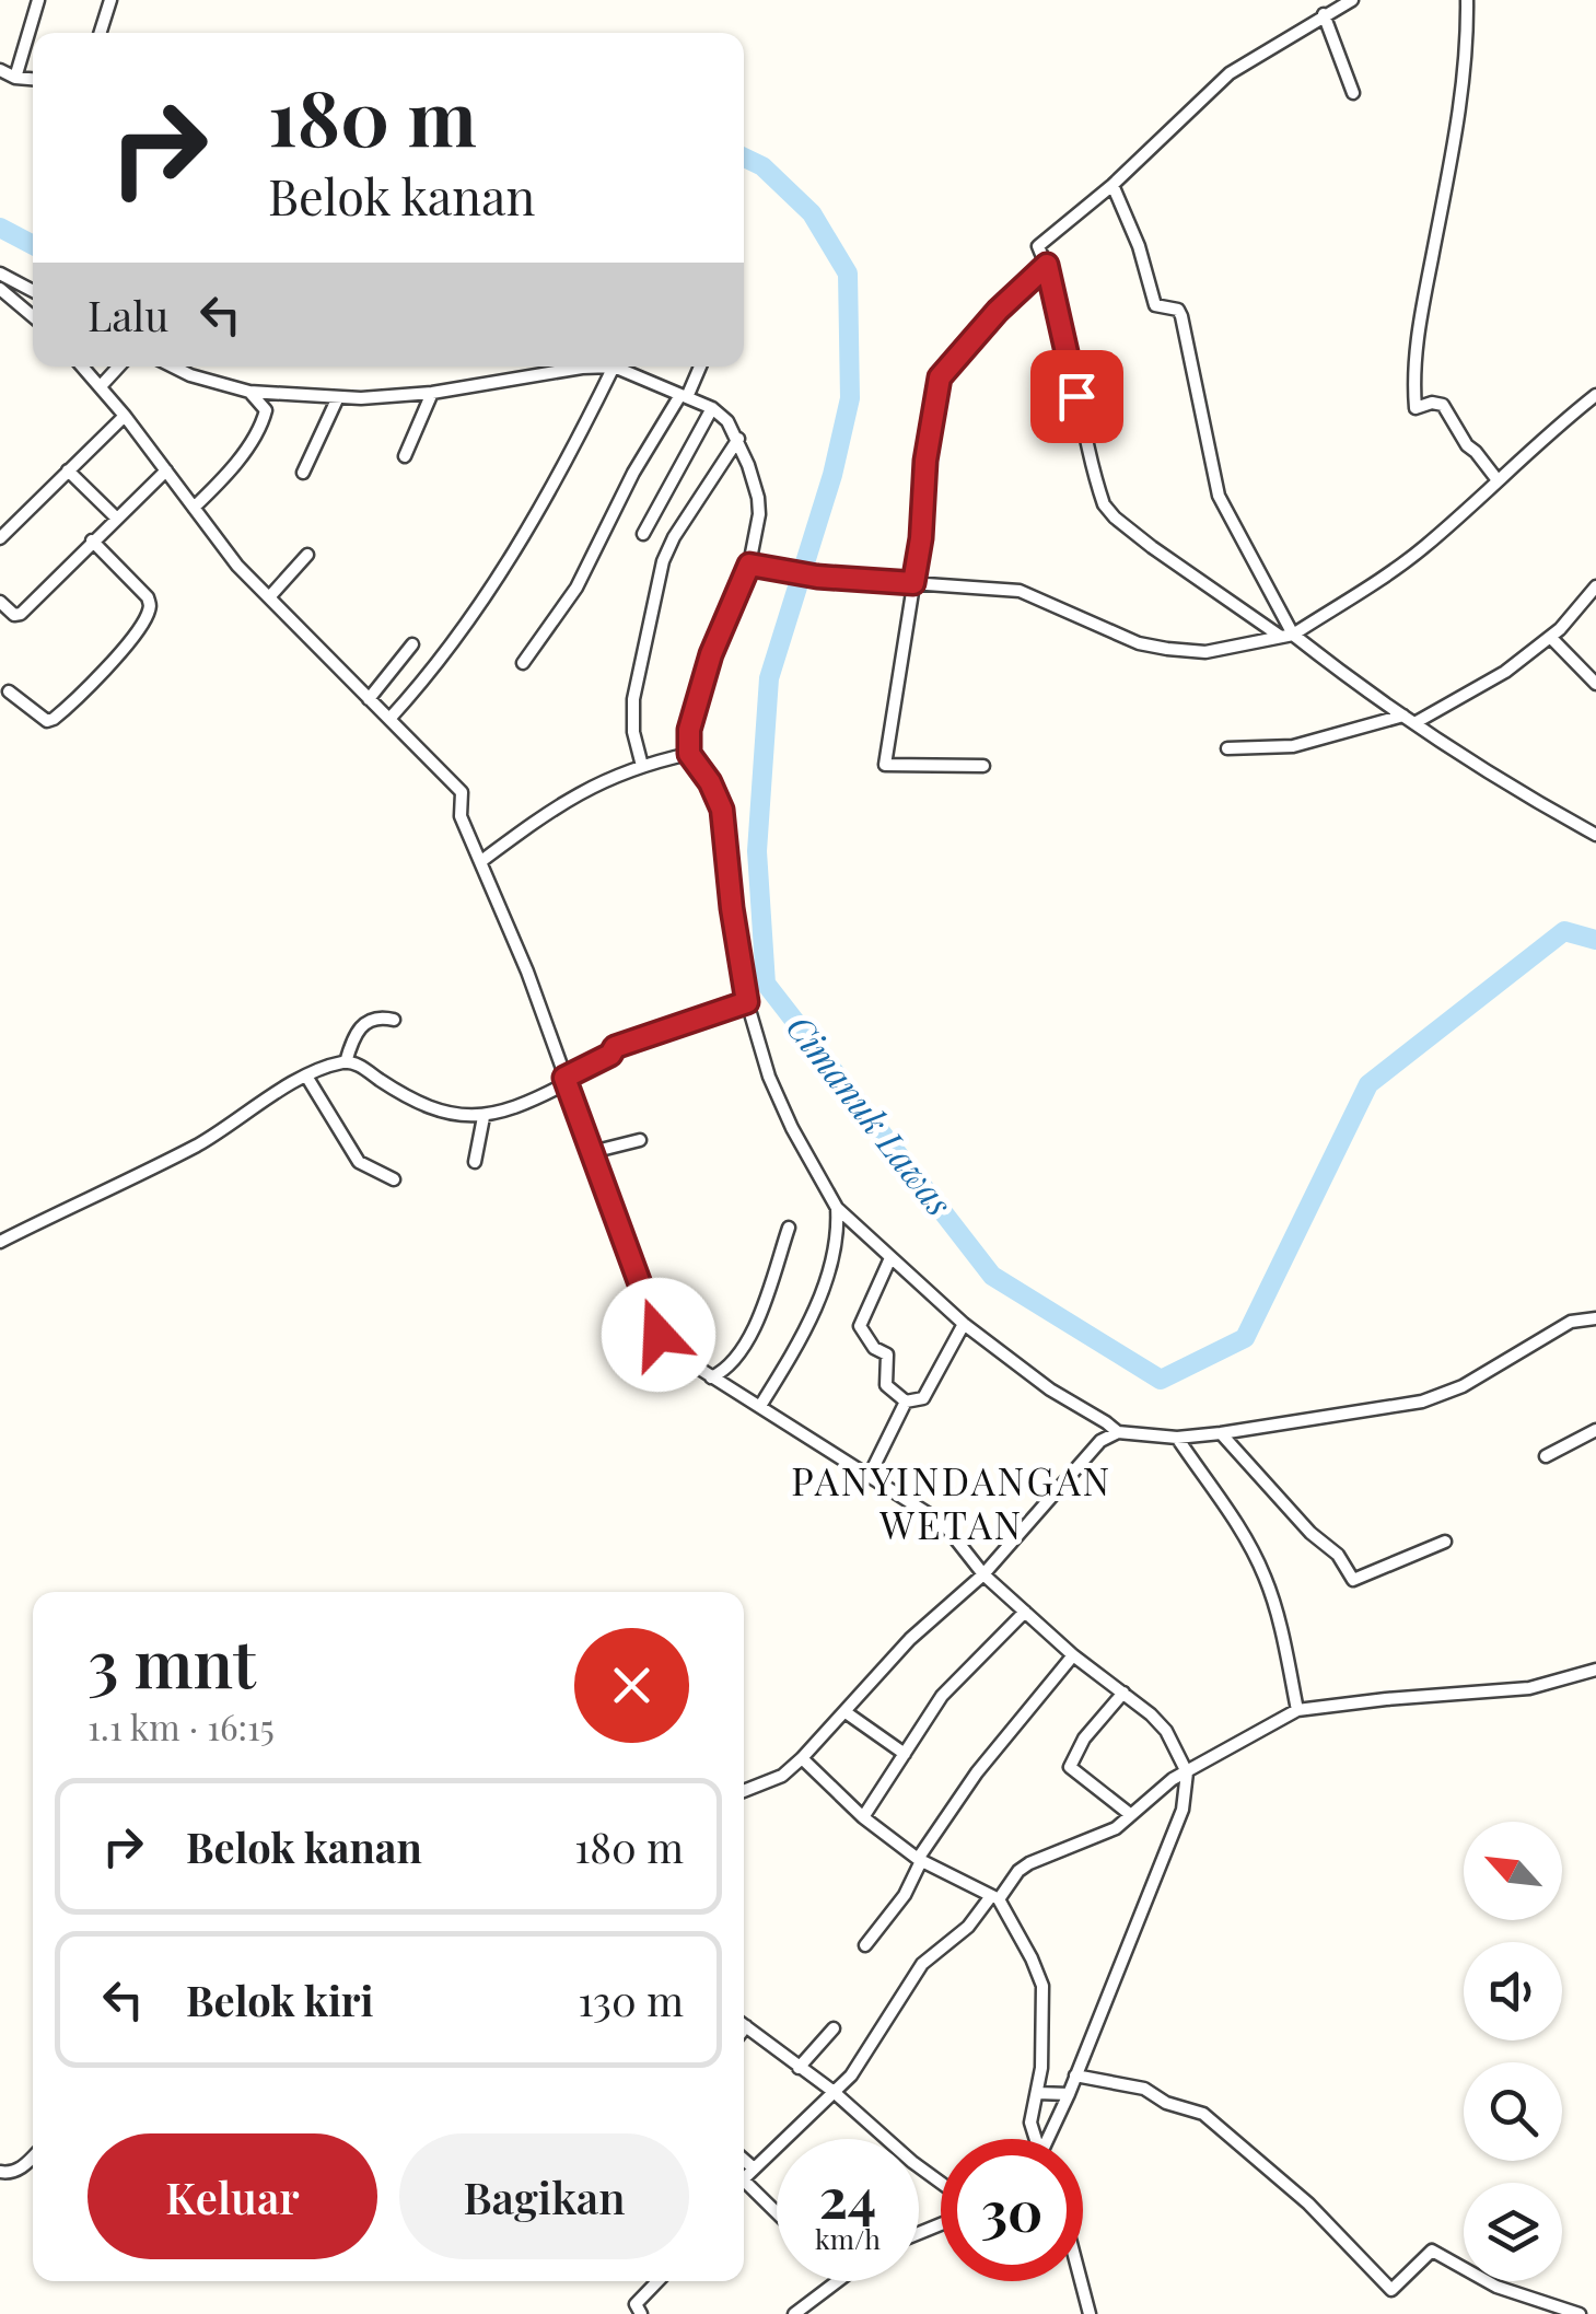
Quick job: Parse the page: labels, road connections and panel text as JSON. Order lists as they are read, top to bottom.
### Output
{
  "districts": ["PANYINDANGAN WETAN"],
  "water": ["Cimanuk Lawas"],
  "north": "top left",
  "page": {
    "turn": ["180 m", "Belok kanan"],
    "then": "Lalu",
    "heading": ["3 mnt", "1.1 km · 16:15"],
    "list": [
      {
        "name": "Belok kanan",
        "value": "180 m"
      },
      {
        "name": "Belok kiri",
        "value": "130 m"
      }
    ],
    "buttons": ["Keluar", "Bagikan"],
    "speed": "24 km/h",
    "limit": "30"
  }
}
